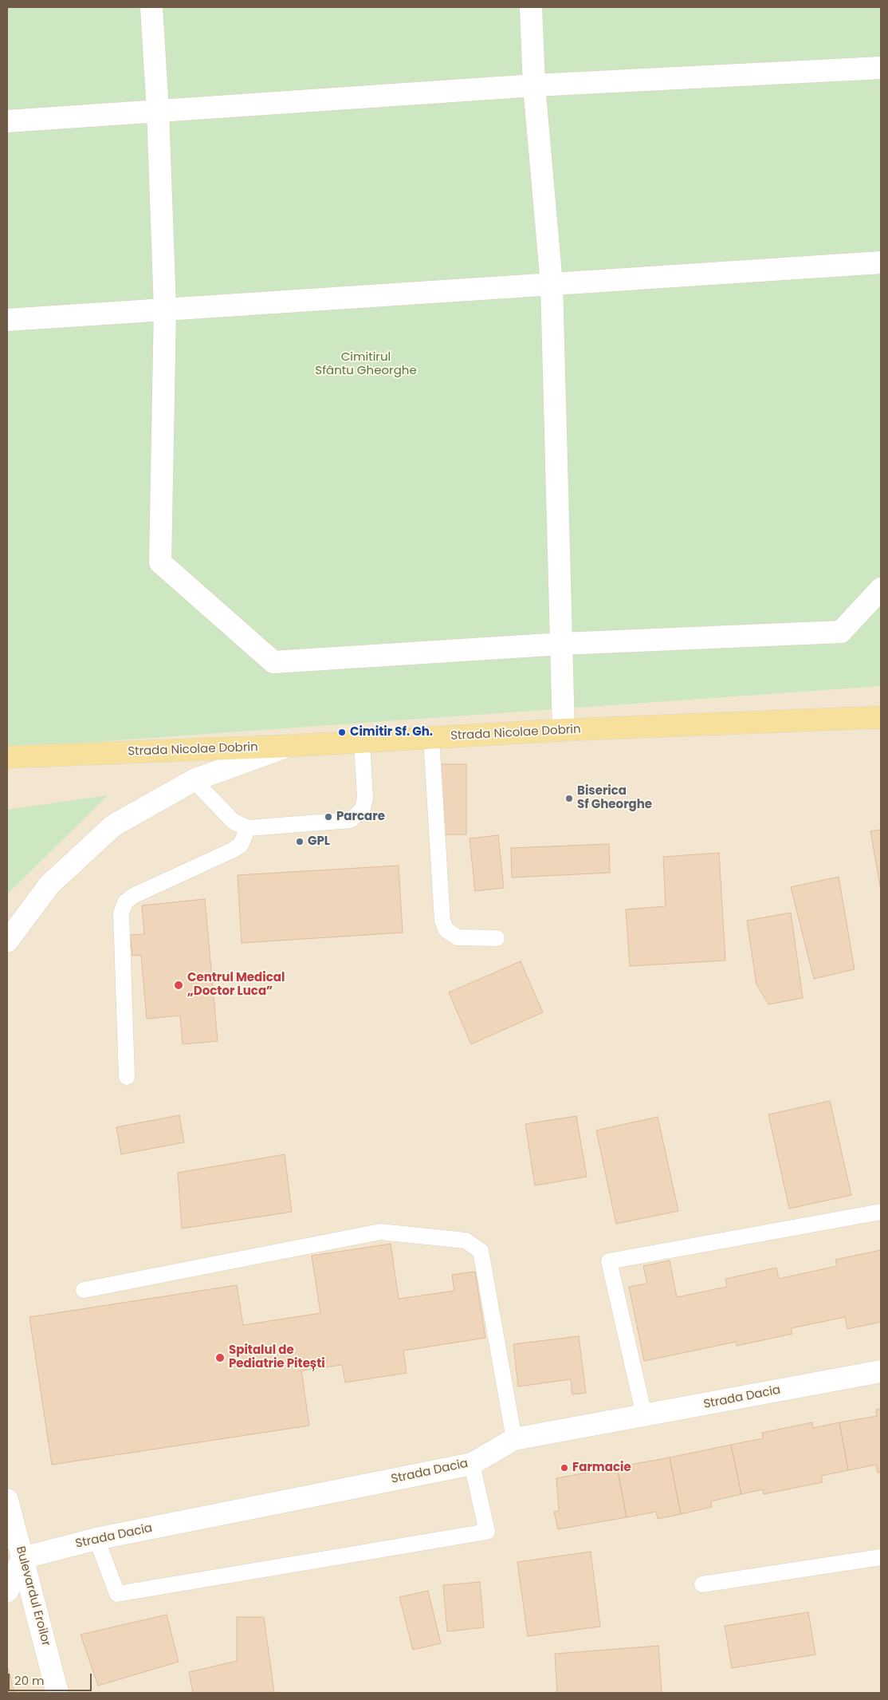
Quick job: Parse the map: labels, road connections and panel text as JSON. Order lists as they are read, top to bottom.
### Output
{
  "streets": {
    "main road": ["Strada Nicolae Dobrin"],
    "street": ["Strada Dacia", "Bulevardul Eroilor"]
  },
  "crossings": [
    ["Strada Dacia", "Bulevardul Eroilor"]
  ],
  "parks": ["Cimitirul Sfântu Gheorghe"],
  "places": [
    "Cimitir Sf. Gh.",
    "Biserica Sf Gheorghe",
    "Parcare",
    "GPL",
    "Centrul Medical „Doctor Luca”",
    "Spitalul de Pediatrie Pitești",
    "Farmacie"
  ],
  "scale_bar": "20 m"
}
